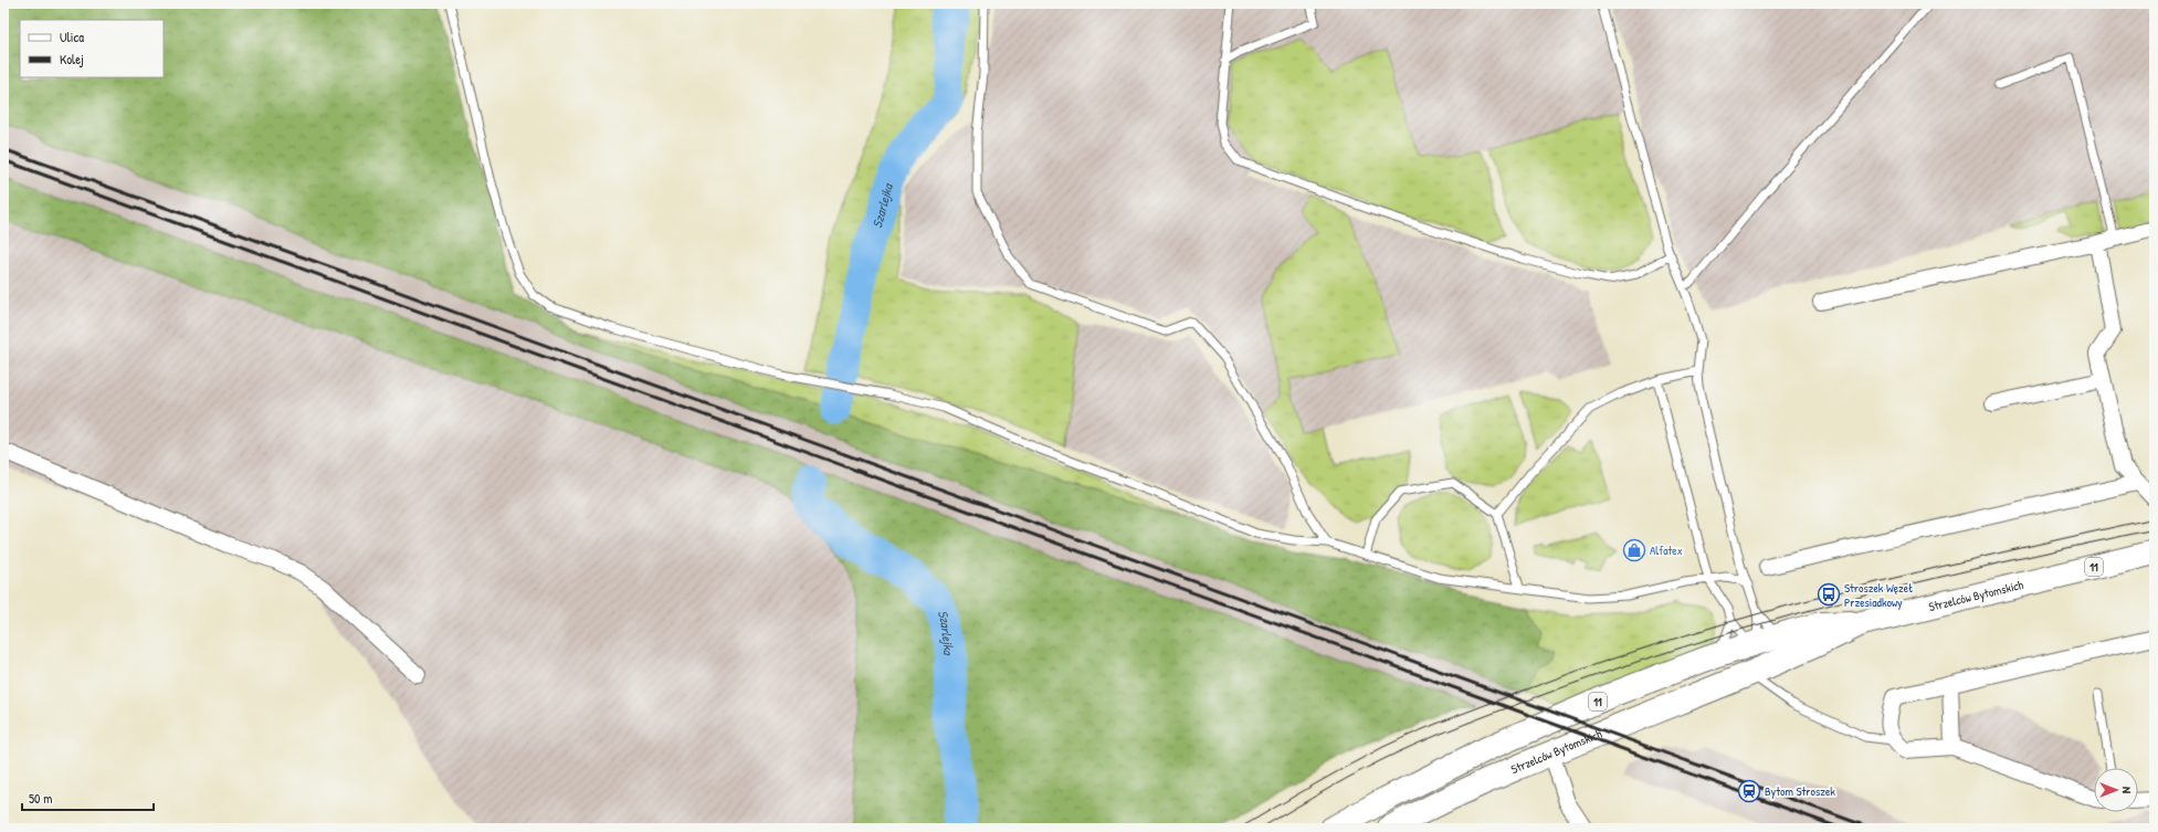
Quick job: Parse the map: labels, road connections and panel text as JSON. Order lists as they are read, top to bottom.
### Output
{
  "streets": {
    "highway": ["11", "Strzelców Bytomskich"]
  },
  "crossings": [
    ["11", "Strzelców Bytomskich"]
  ],
  "water": ["Szarlejka"],
  "places": {
    "shop": ["Alfatex"],
    "bus stop": ["Stroszek Węzeł Przesiadkowy"],
    "station": ["Bytom Stroszek"]
  },
  "legend": ["Ulica", "Kolej"],
  "scale_bar": "50 m",
  "north": "right"
}
